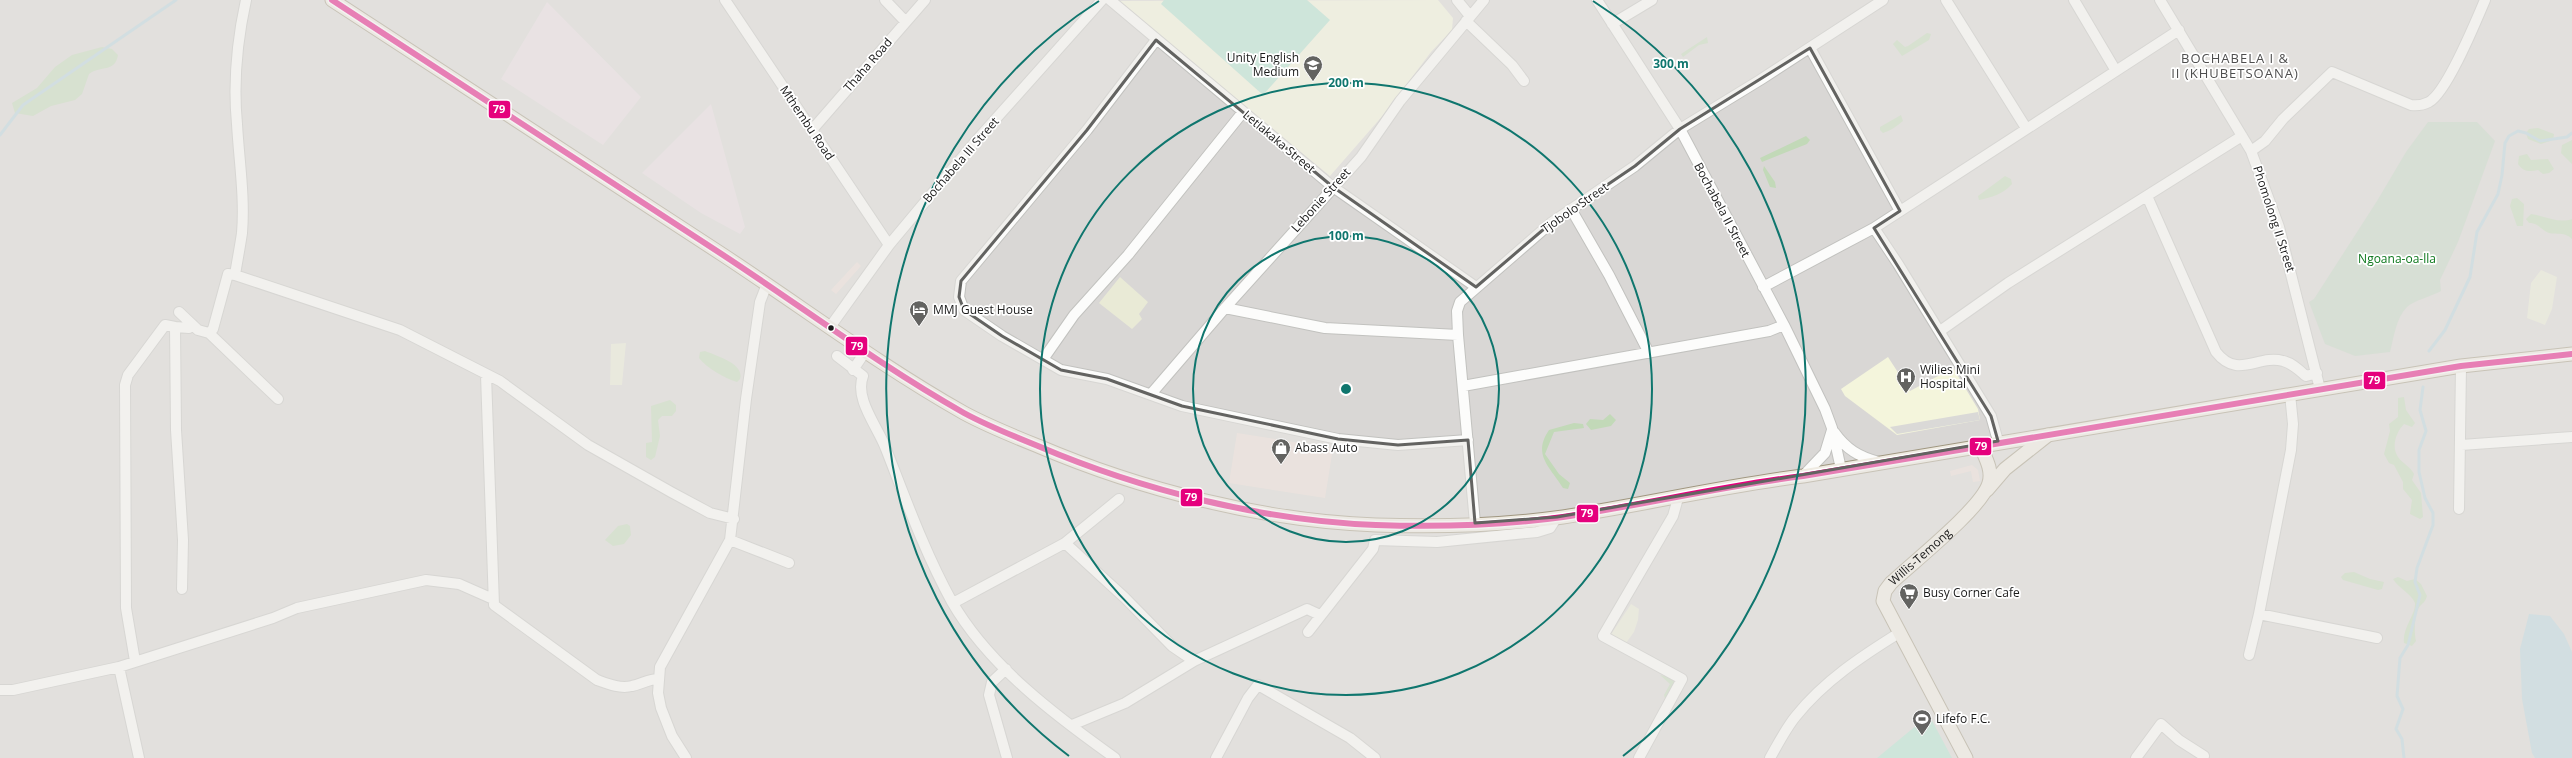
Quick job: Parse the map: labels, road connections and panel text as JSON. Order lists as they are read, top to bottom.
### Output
{
  "streets": {
    "main road": ["Willis-Temong"],
    "street": [
      "Thaha Road",
      "Mthembu Road",
      "Letlakaka Street",
      "Bochabela III Street",
      "Lebonie Street",
      "Tjobolo Street",
      "Bochabela II Street",
      "Phomolong II Street"
    ]
  },
  "crossings": [
    ["Thaha Road", "Mthembu Road"],
    ["Mthembu Road", "Bochabela III Street"],
    ["Letlakaka Street", "Lebonie Street"],
    ["Letlakaka Street", "Tjobolo Street"],
    ["Tjobolo Street", "Bochabela II Street"]
  ],
  "districts": ["BOCHABELA I & II (KHUBETSOANA)"],
  "parks": ["Ngoana-oa-lla"],
  "places": {
    "school or university": ["Unity English Medium"],
    "hotel": ["MMJ Guest House"],
    "hospital": ["Wilies Mini Hospital"],
    "shop": ["Abass Auto"],
    "supermarket": ["Busy Corner Cafe"],
    "sports": ["Lifefo F.C."]
  },
  "lines": ["transit line 79"],
  "rings": ["300 m", "200 m", "100 m"]
}
